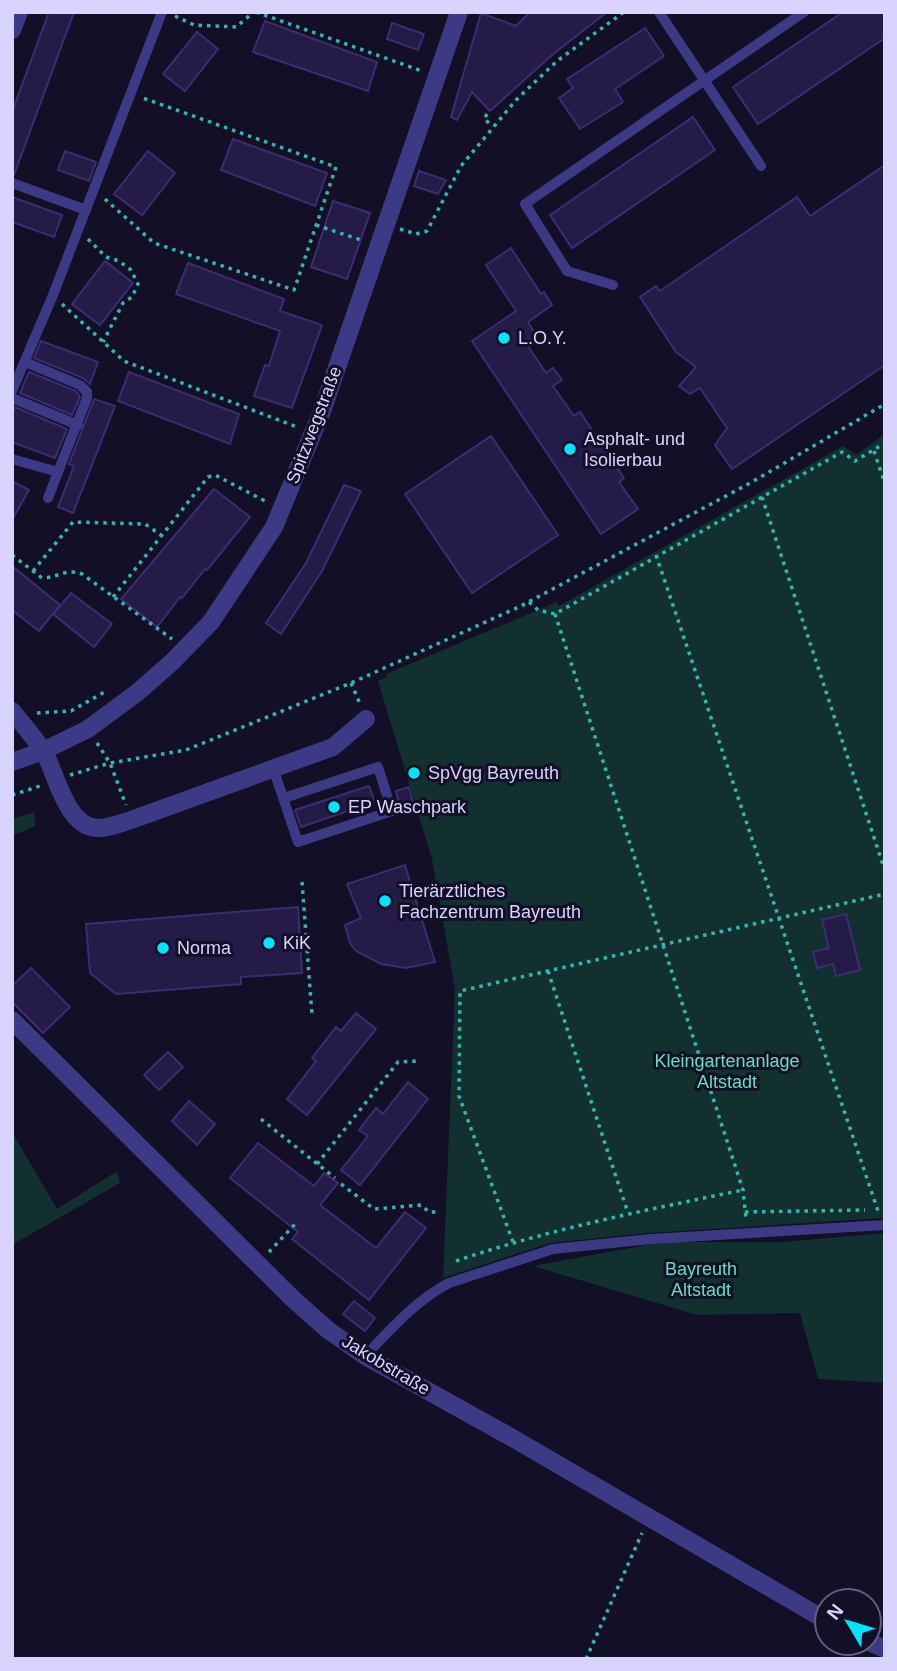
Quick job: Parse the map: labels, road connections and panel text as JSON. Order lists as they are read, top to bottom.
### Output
{
  "streets": {
    "street": ["Spitzwegstraße", "Jakobstraße"]
  },
  "parks": ["Kleingartenanlage Altstadt", "Bayreuth Altstadt"],
  "places": [
    "L.O.Y.",
    "Asphalt- und Isolierbau",
    "SpVgg Bayreuth",
    "EP Waschpark",
    "Tierärztliches Fachzentrum Bayreuth",
    "KiK",
    "Norma"
  ],
  "north": "top left"
}
